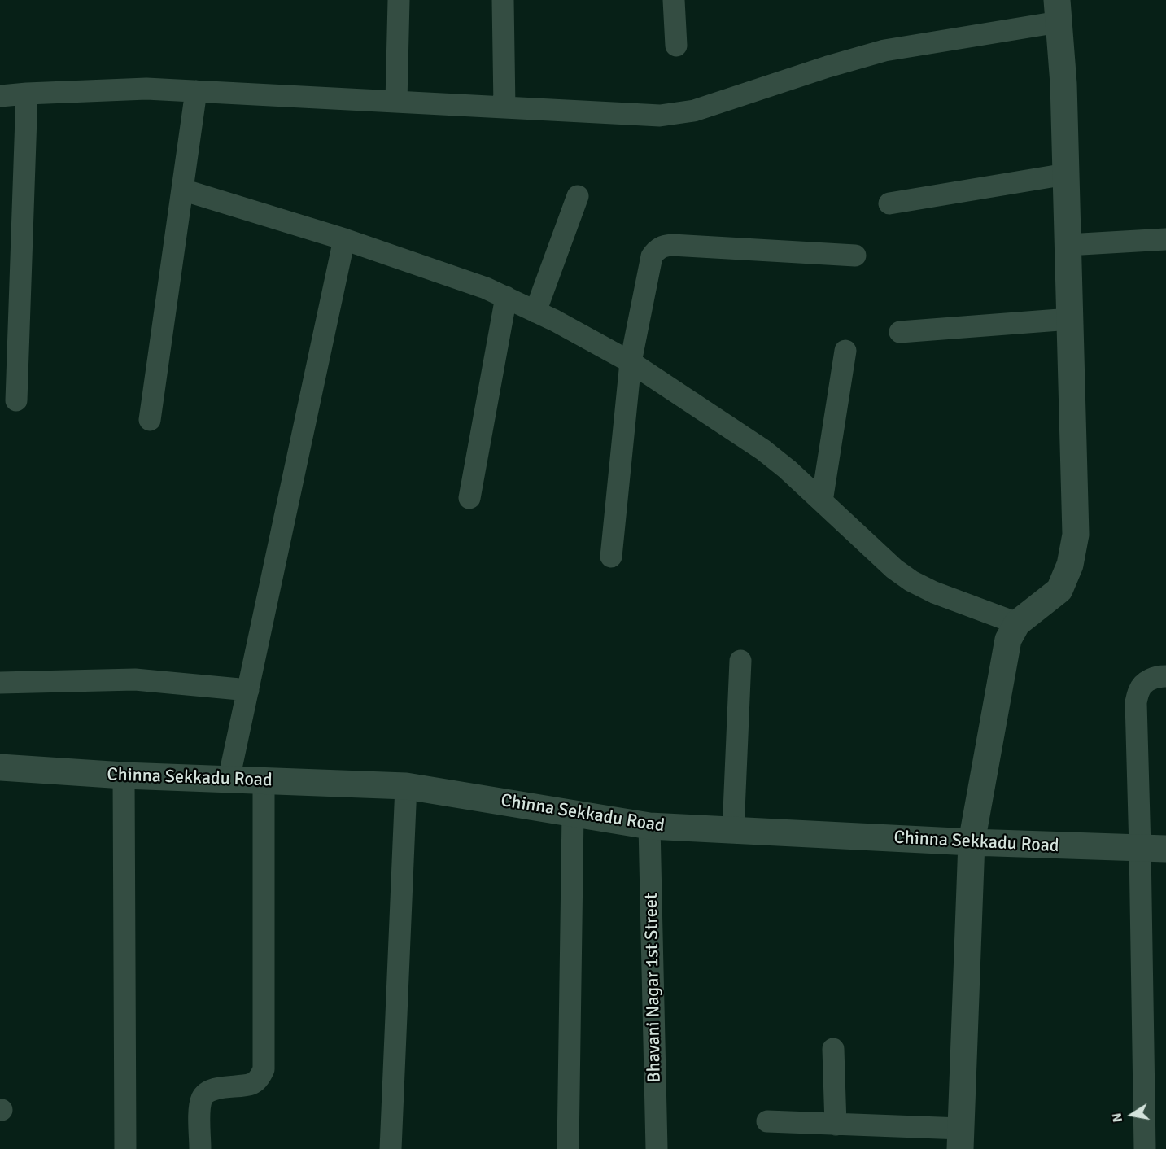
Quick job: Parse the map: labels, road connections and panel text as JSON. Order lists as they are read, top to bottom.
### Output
{
  "streets": {
    "street": ["Chinna Sekkadu Road", "Bhavani Nagar 1st Street"]
  },
  "crossings": [
    ["Chinna Sekkadu Road", "Bhavani Nagar 1st Street"]
  ],
  "north": "left"
}
